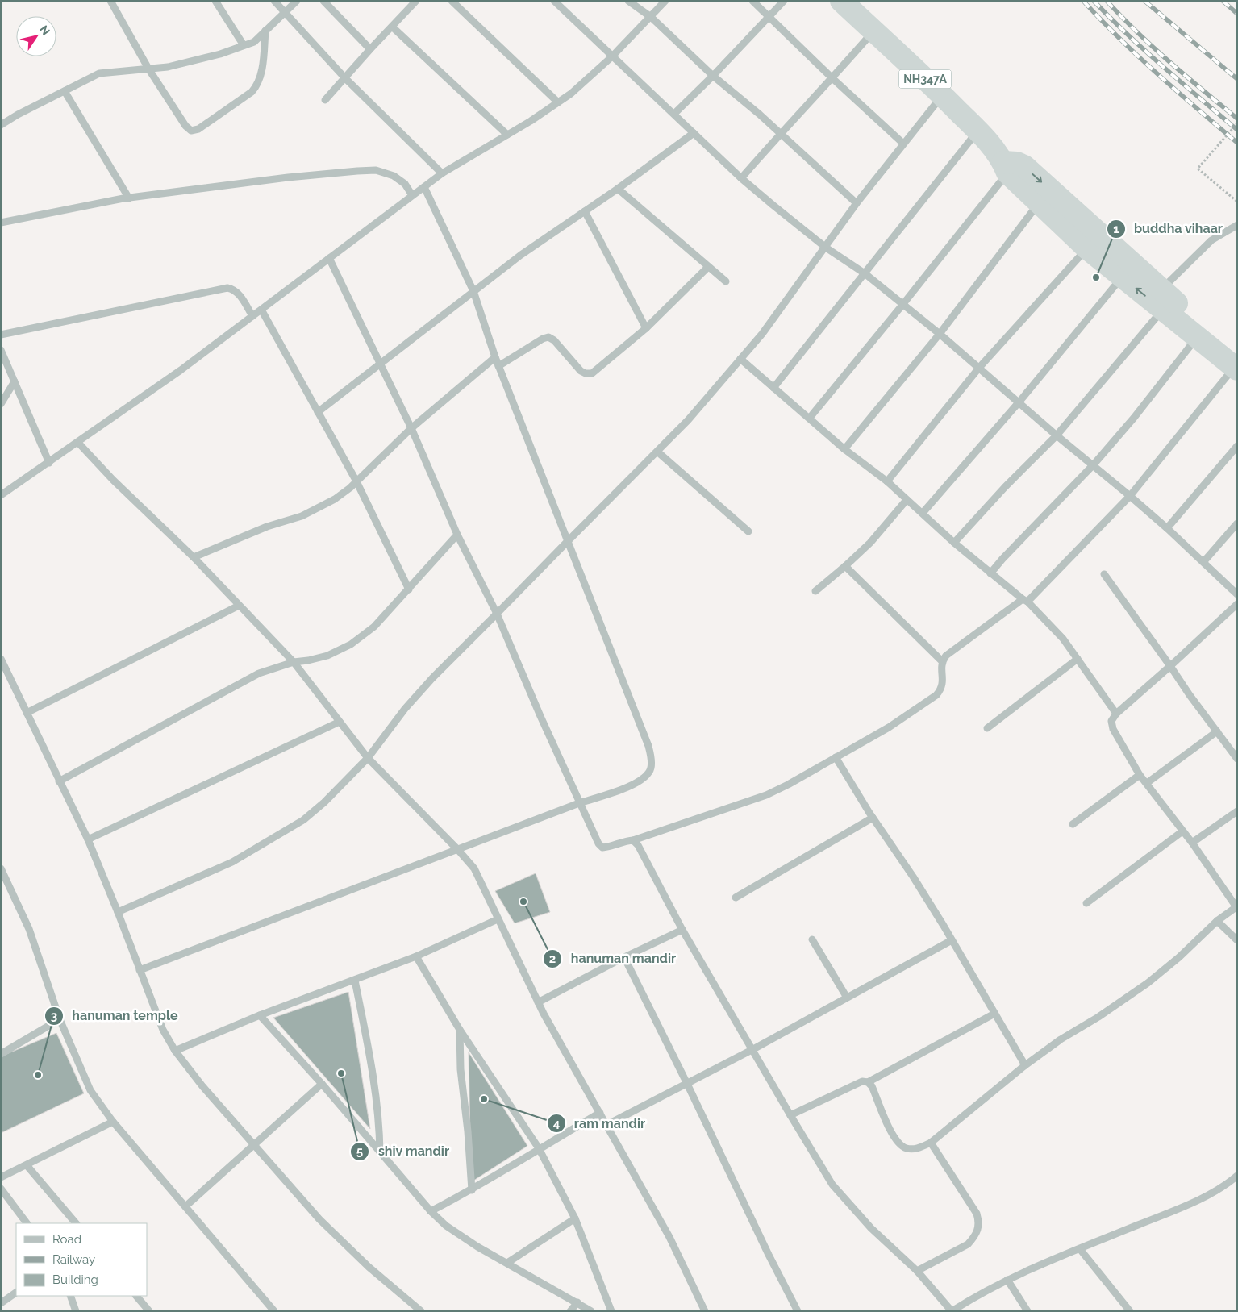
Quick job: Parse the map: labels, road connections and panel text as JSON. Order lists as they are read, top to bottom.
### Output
{
  "streets": {
    "highway": ["NH347A"]
  },
  "places": [
    "buddha vihaar",
    "hanuman mandir",
    "shiv mandir",
    "hanuman temple",
    "ram mandir"
  ],
  "legend": ["Road", "Railway", "Building"],
  "north": "top right"
}
